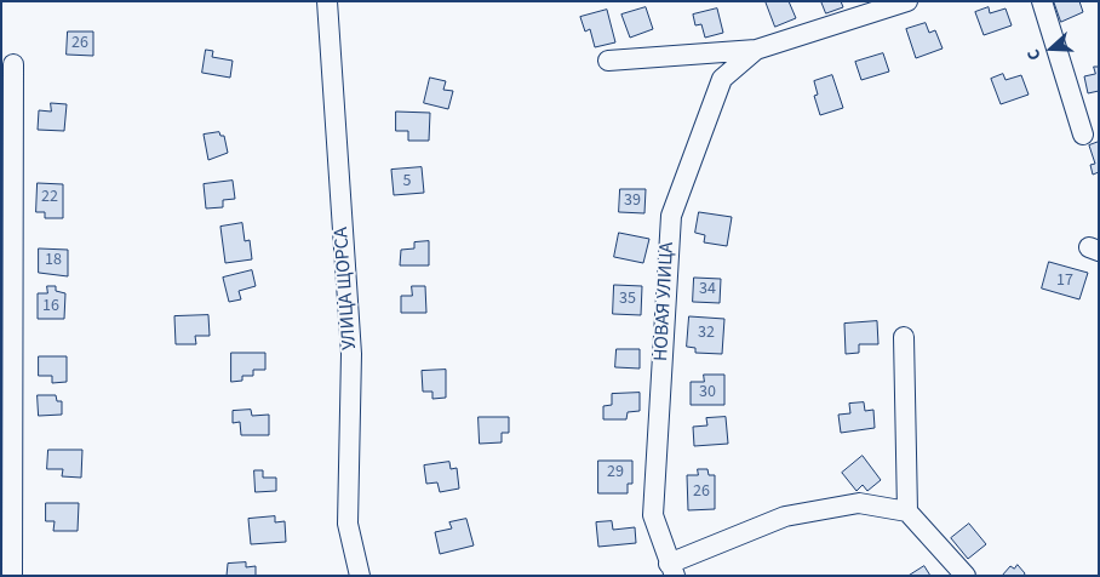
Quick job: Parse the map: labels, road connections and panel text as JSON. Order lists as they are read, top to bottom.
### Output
{
  "streets": {
    "street": ["УЛИЦА ЩОРСА", "НОВАЯ УЛИЦА"]
  },
  "house_numbers": [
    "26",
    "5",
    "22",
    "39",
    "18",
    "17",
    "34",
    "35",
    "16",
    "32",
    "30",
    "29",
    "26"
  ],
  "north": "left"
}
